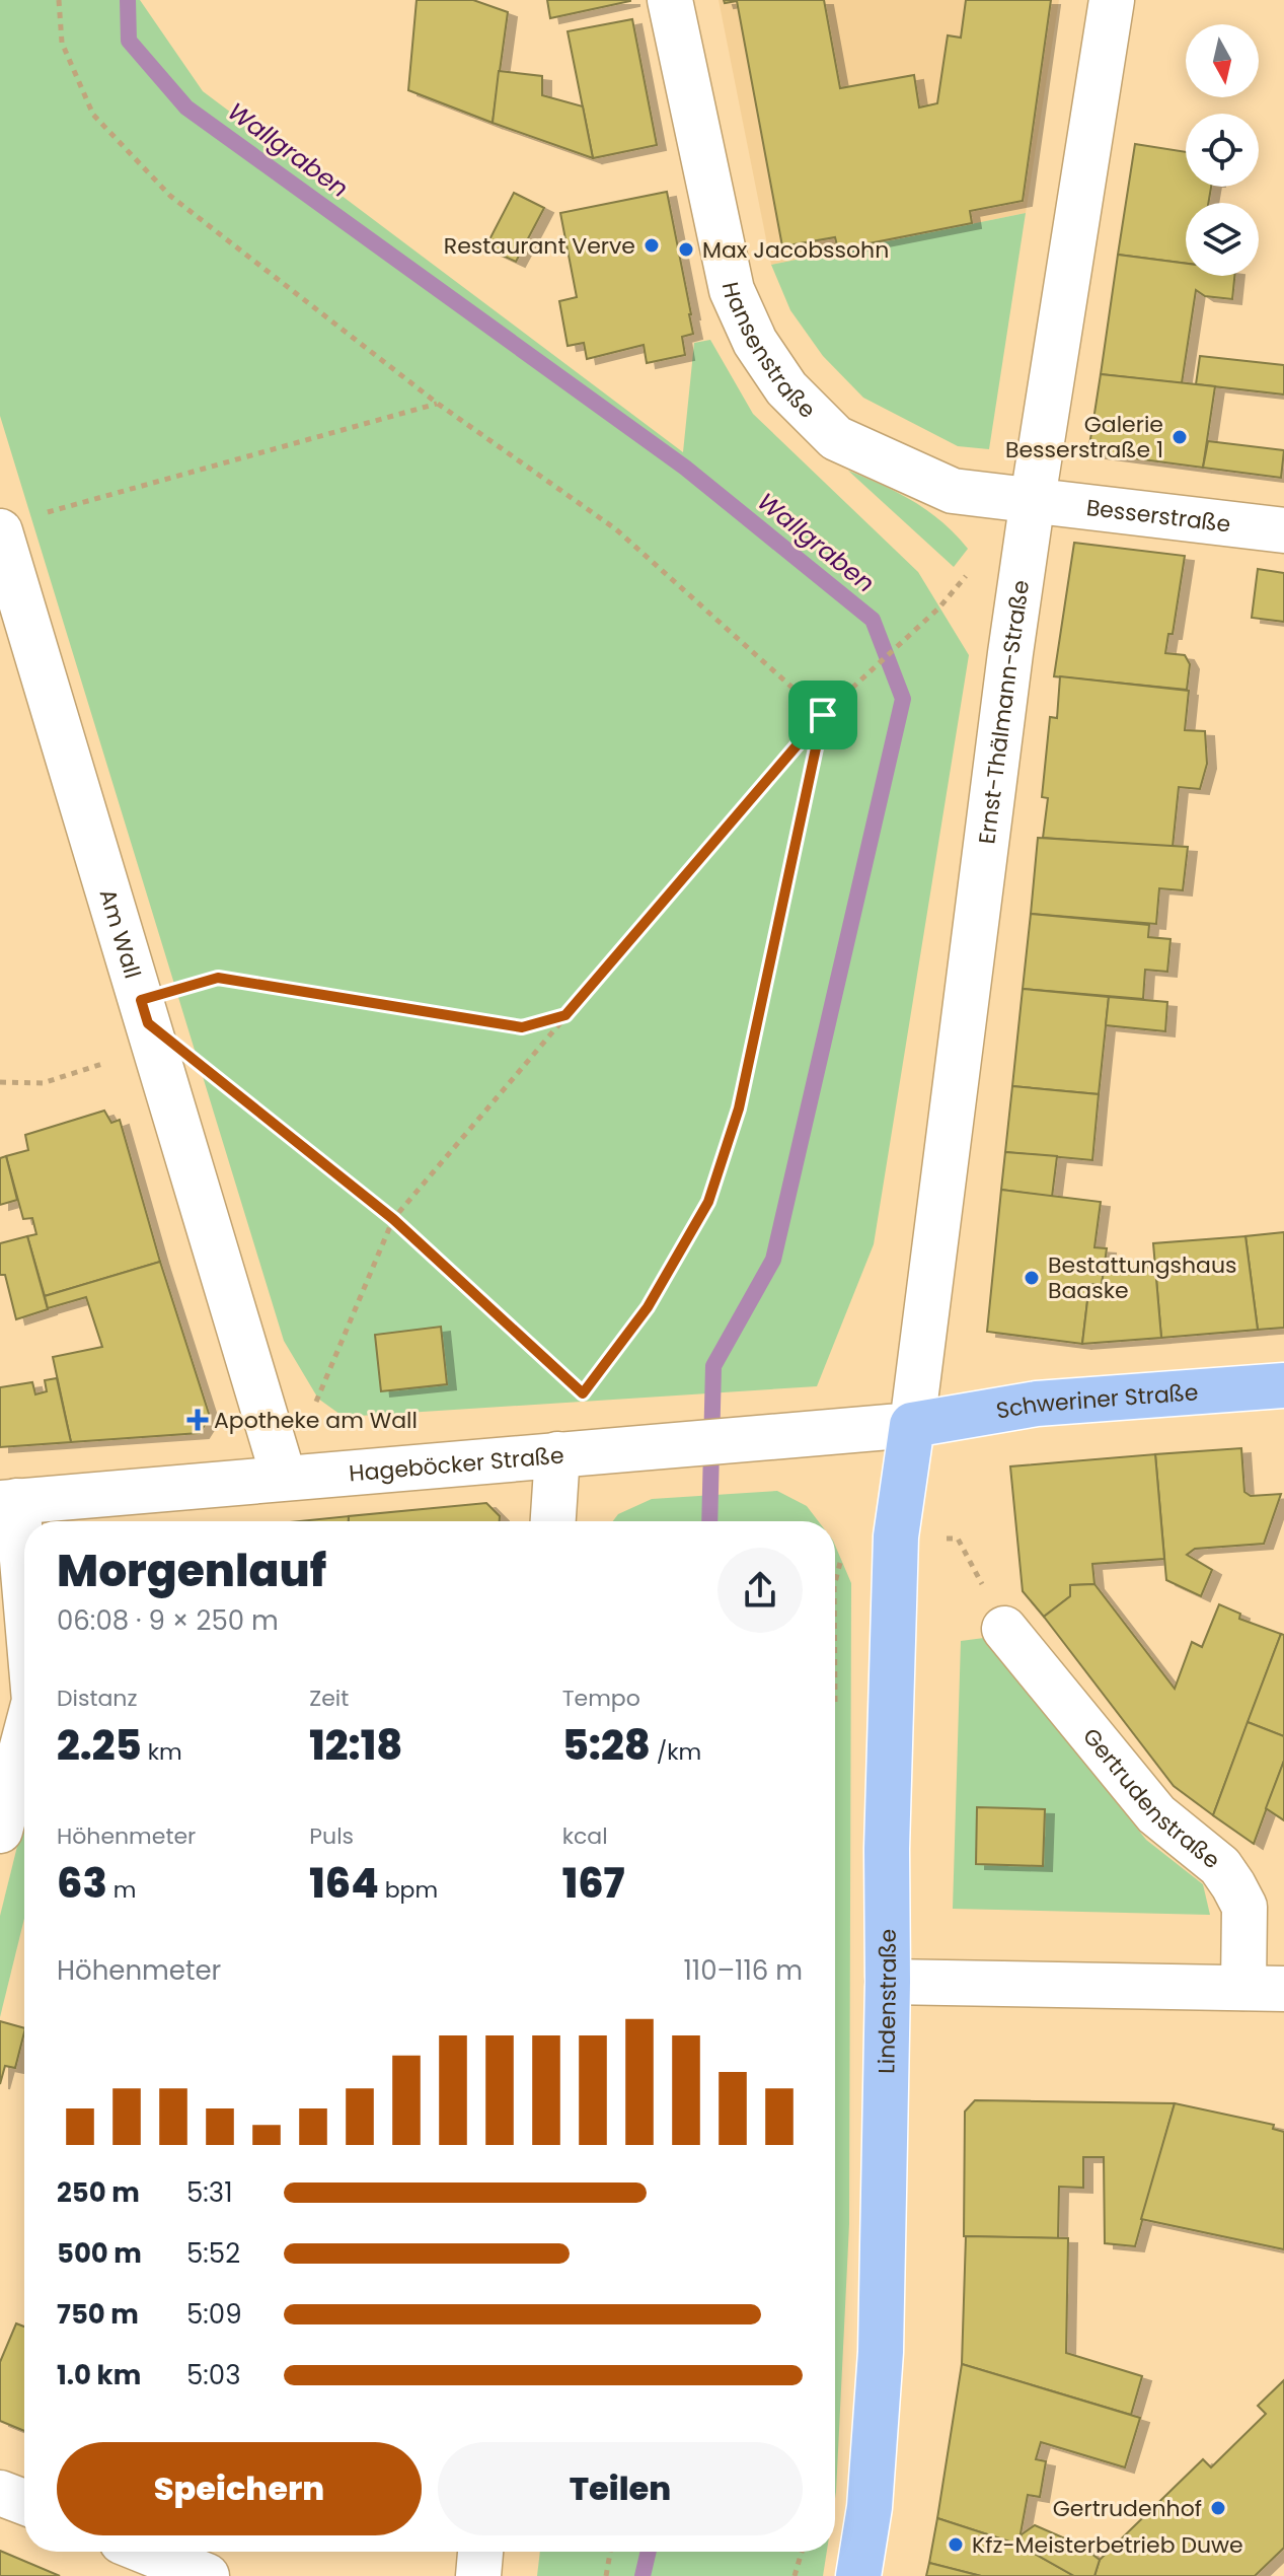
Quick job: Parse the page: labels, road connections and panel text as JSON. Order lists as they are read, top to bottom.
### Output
{
  "streets": {
    "main road": ["Schweriner Straße", "Lindenstraße"],
    "street": [
      "Hansenstraße",
      "Besserstraße",
      "Ernst-Thälmann-Straße",
      "Am Wall",
      "Hageböcker Straße",
      "Gertrudenstraße"
    ]
  },
  "crossings": [
    ["Hansenstraße", "Besserstraße"],
    ["Hansenstraße", "Ernst-Thälmann-Straße"],
    ["Besserstraße", "Ernst-Thälmann-Straße"],
    ["Ernst-Thälmann-Straße", "Schweriner Straße"],
    ["Ernst-Thälmann-Straße", "Hageböcker Straße"],
    ["Ernst-Thälmann-Straße", "Lindenstraße"],
    ["Am Wall", "Hageböcker Straße"],
    ["Schweriner Straße", "Hageböcker Straße"],
    ["Schweriner Straße", "Lindenstraße"],
    ["Hageböcker Straße", "Lindenstraße"],
    ["Gertrudenstraße", "Lindenstraße"]
  ],
  "water": ["Wallgraben"],
  "places": {
    "other": [
      "Restaurant Verve",
      "Max Jacobssohn",
      "Galerie Besserstraße 1",
      "Bestattungshaus Baaske",
      "Gertrudenhof",
      "Kfz-Meisterbetrieb Duwe"
    ],
    "health": ["Apotheke am Wall"]
  },
  "north": "bottom",
  "page": {
    "heading": ["Morgenlauf", "06:08 · 9 × 250 m"],
    "stats": [
      ["Distanz", "2.25 km"],
      ["Zeit", "12:18"],
      ["Tempo", "5:28 /km"],
      ["Höhenmeter", "63 m"],
      ["Puls", "164 bpm"],
      ["kcal", "167"]
    ],
    "chart": ["Höhenmeter", "110–116 m"],
    "list": [
      {
        "name": "250 m",
        "note": "5:31"
      },
      {
        "name": "500 m",
        "note": "5:52"
      },
      {
        "name": "750 m",
        "note": "5:09"
      },
      {
        "name": "1.0 km",
        "note": "5:03"
      }
    ],
    "buttons": ["Speichern", "Teilen"]
  }
}
